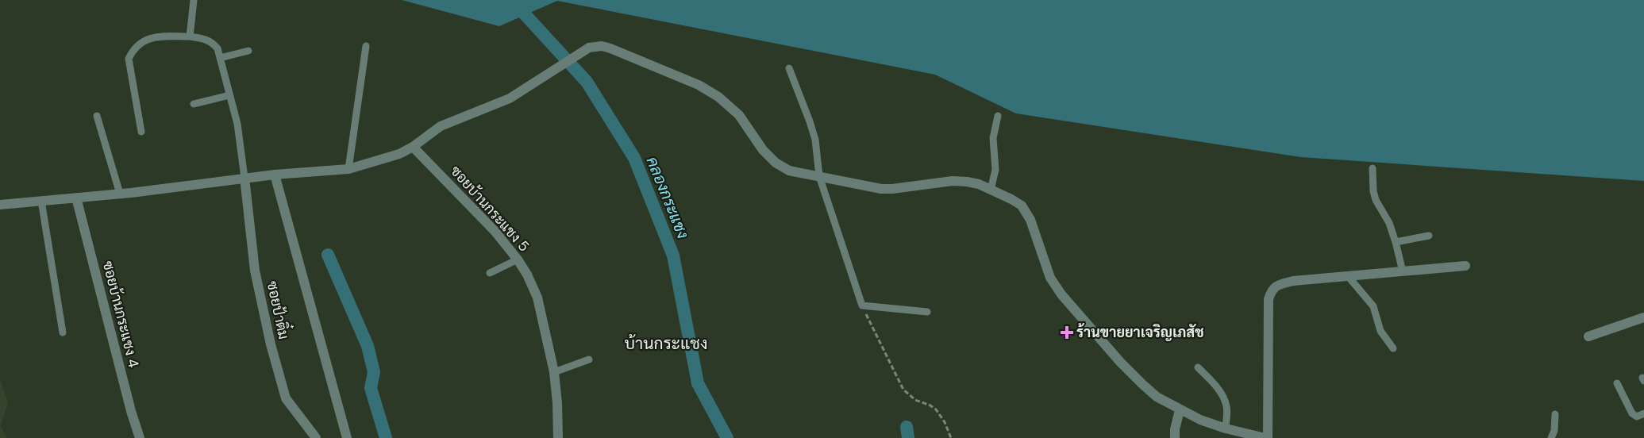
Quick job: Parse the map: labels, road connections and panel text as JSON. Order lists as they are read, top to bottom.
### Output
{
  "streets": {
    "street": ["ซอยบ้านกระแชง 5", "ซอยป้าติ๋ม", "ซอยบ้านกระแชง 4"]
  },
  "districts": ["บ้านกระแชง"],
  "water": ["คลองกระแชง"],
  "places": {
    "health": ["ร้านขายยาเจริญเภสัช"]
  }
}
